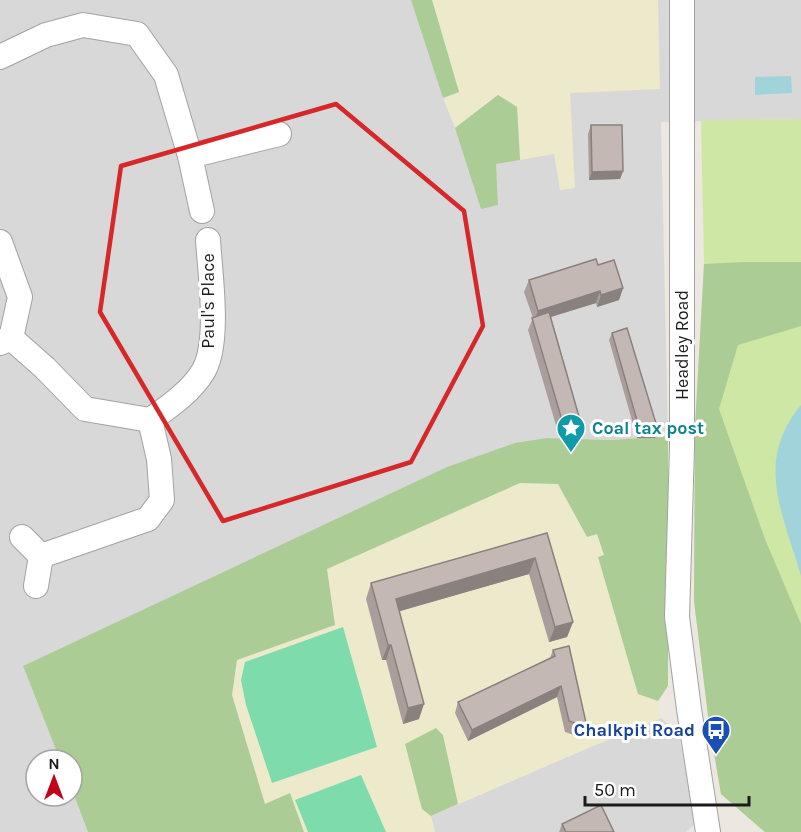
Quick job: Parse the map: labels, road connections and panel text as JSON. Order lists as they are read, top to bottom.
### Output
{
  "streets": {
    "street": ["Paul's Place", "Headley Road"]
  },
  "places": {
    "place": ["Coal tax post"],
    "bus stop": ["Chalkpit Road"]
  },
  "scale_bar": "50 m",
  "north": "top"
}
